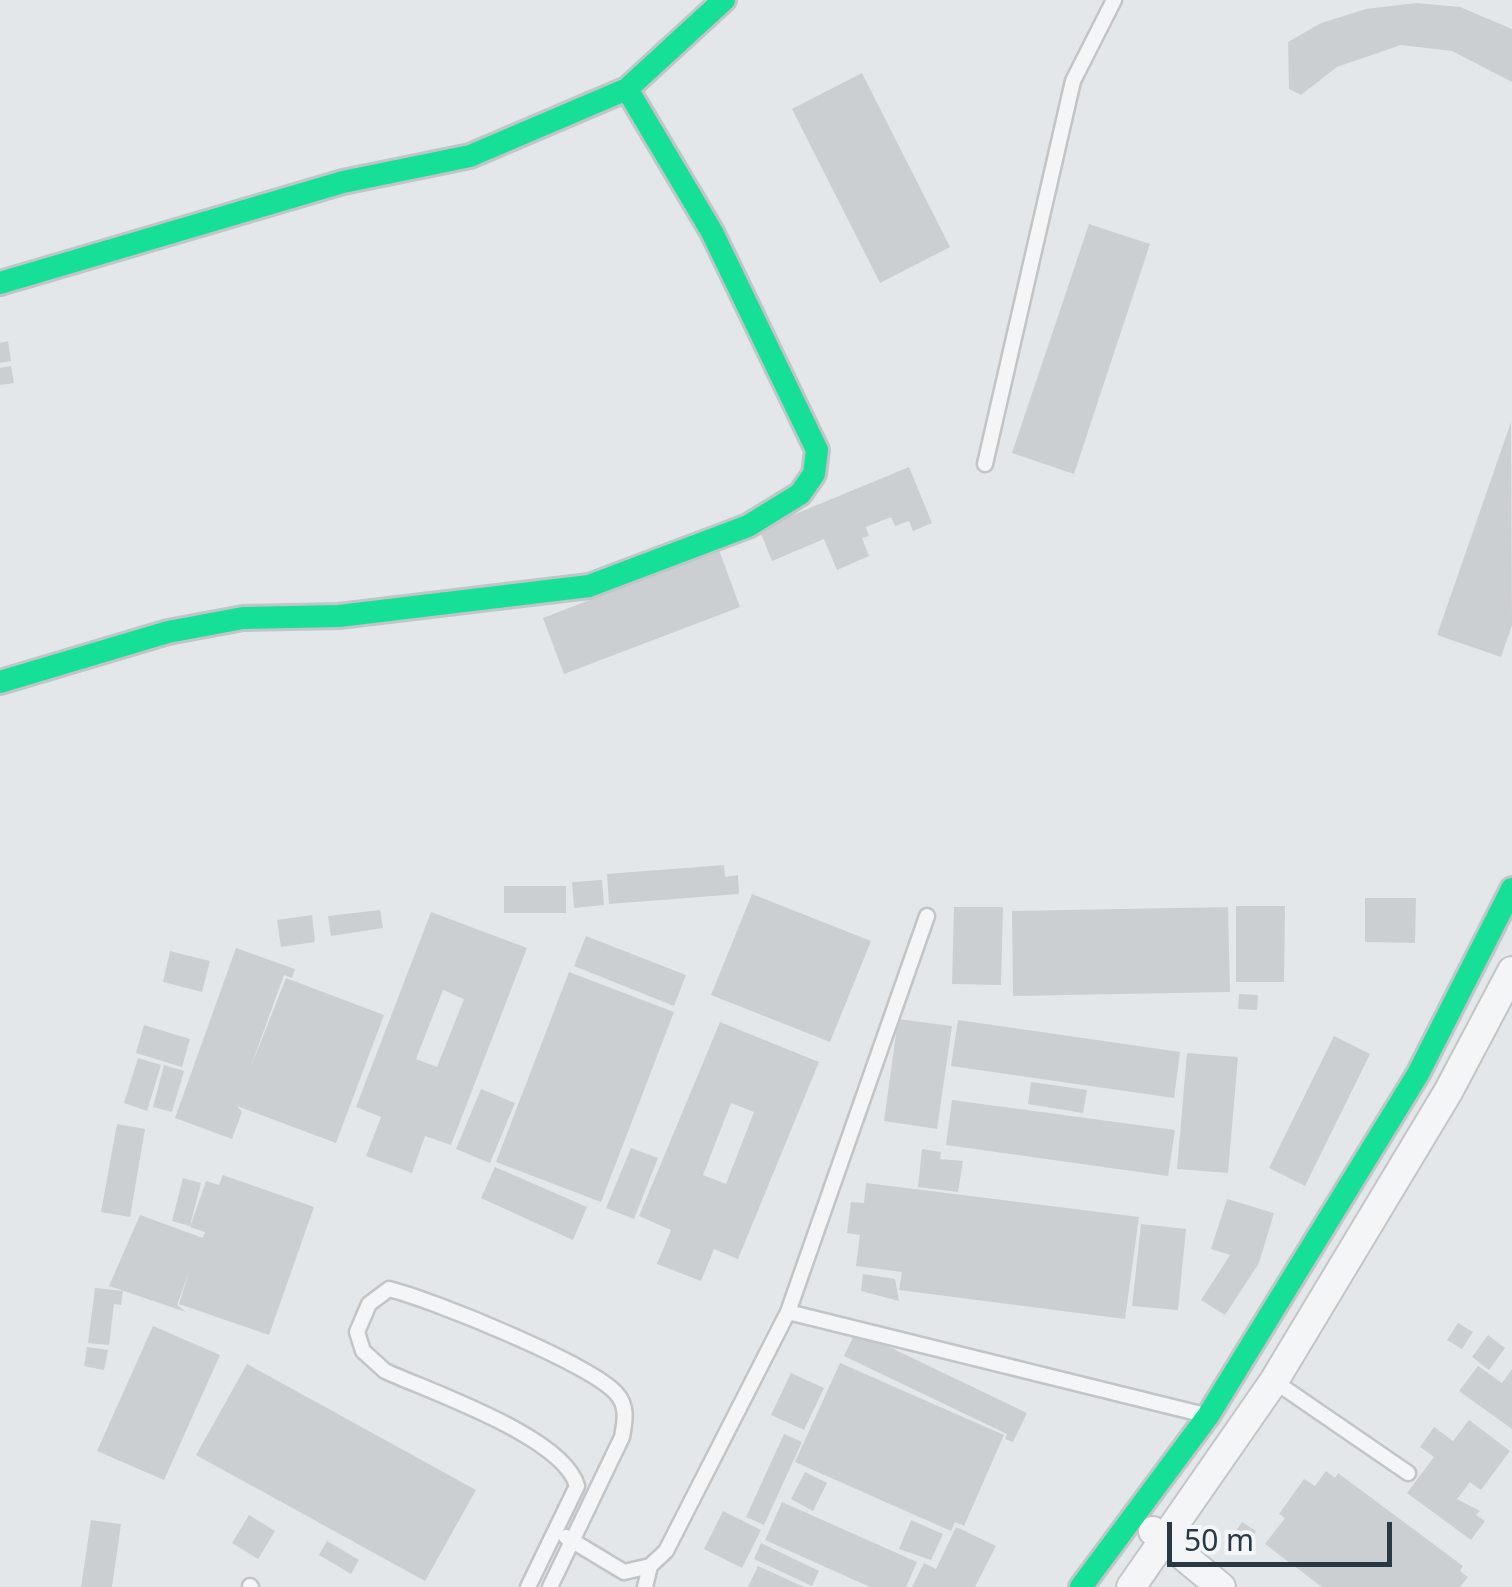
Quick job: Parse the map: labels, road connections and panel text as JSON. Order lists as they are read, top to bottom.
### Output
{
  "scale_bar": "50 m"
}
